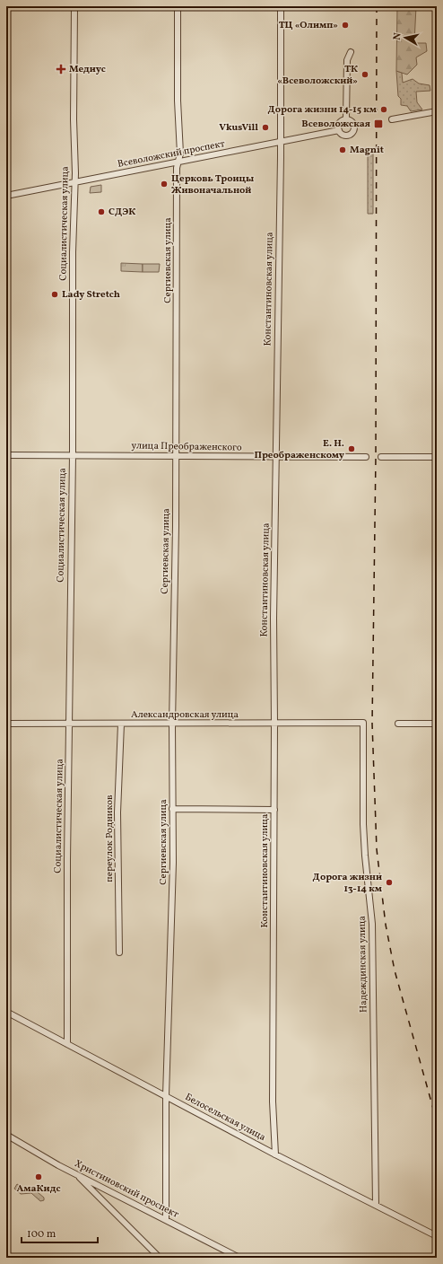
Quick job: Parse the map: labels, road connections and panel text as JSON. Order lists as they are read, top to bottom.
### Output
{
  "streets": {
    "street": [
      "Всеволожский проспект",
      "Социалистическая улица",
      "Сергиевская улица",
      "Константиновская улица",
      "улица Преображенского",
      "Александровская улица",
      "переулок Родников",
      "Надеждинская улица",
      "Белосельская улица",
      "Христиновский проспект"
    ]
  },
  "crossings": [
    ["Всеволожский проспект", "Социалистическая улица"],
    ["Всеволожский проспект", "Сергиевская улица"],
    ["Всеволожский проспект", "Константиновская улица"],
    ["Социалистическая улица", "улица Преображенского"],
    ["Социалистическая улица", "Александровская улица"],
    ["Социалистическая улица", "Белосельская улица"],
    ["Сергиевская улица", "улица Преображенского"],
    ["Сергиевская улица", "Александровская улица"],
    ["Сергиевская улица", "Белосельская улица"],
    ["Сергиевская улица", "Христиновский проспект"],
    ["Константиновская улица", "улица Преображенского"],
    ["Константиновская улица", "Александровская улица"],
    ["Константиновская улица", "Белосельская улица"],
    ["Александровская улица", "переулок Родников"],
    ["Александровская улица", "Надеждинская улица"],
    ["Надеждинская улица", "Белосельская улица"]
  ],
  "places": {
    "other": [
      "ТЦ «Олимп»",
      "ТК «Всеволожский»",
      "Дорога жизни 14-15 км",
      "VkusVill",
      "Magnit",
      "Церковь Троицы Живоначальной",
      "СДЭК",
      "Lady Stretch",
      "Е. Н. Преображенскому",
      "Дорога жизни 13-14 км",
      "АмаКидс"
    ],
    "health": ["Медиус"],
    "transit": ["Всеволожская"]
  },
  "scale_bar": "100 m",
  "north": "left"
}
